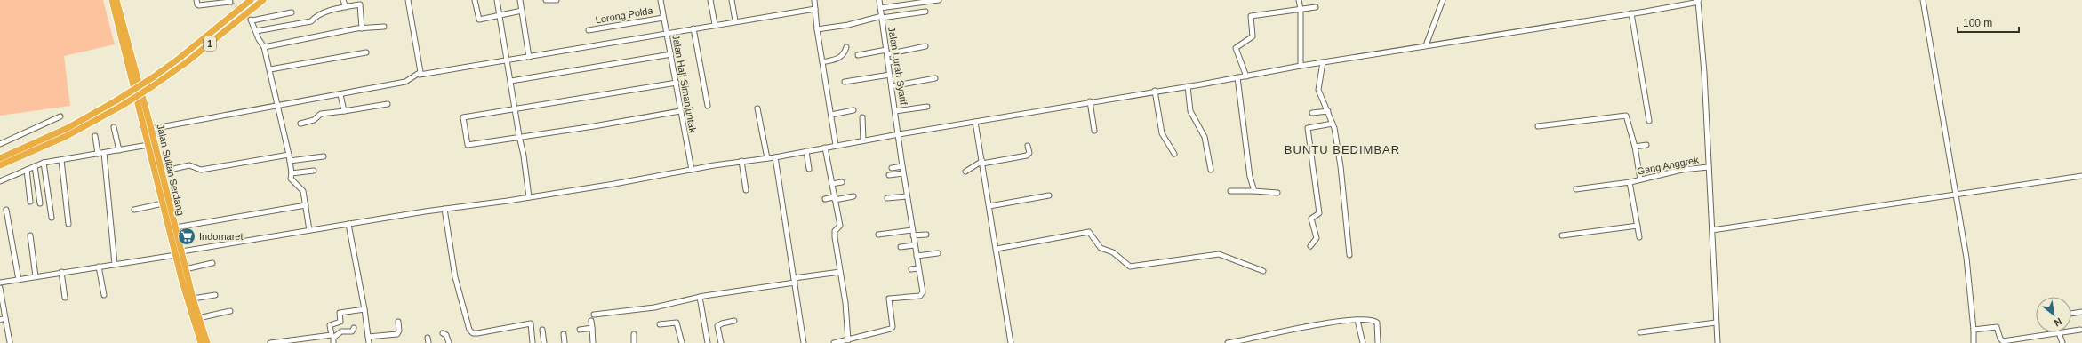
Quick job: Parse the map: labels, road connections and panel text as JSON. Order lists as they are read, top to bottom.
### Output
{
  "streets": {
    "highway": ["1", "Jalan Sultan Serdang"],
    "street": [
      "Lorong Polda",
      "Jalan Lurah Syarif",
      "Jalan Haji Simanjuntak",
      "Gang Anggrek"
    ]
  },
  "crossings": [
    ["Lorong Polda", "Jalan Haji Simanjuntak"]
  ],
  "districts": ["BUNTU BEDIMBAR"],
  "places": {
    "supermarket": ["Indomaret"]
  },
  "scale_bar": "100 m",
  "north": "bottom right"
}
